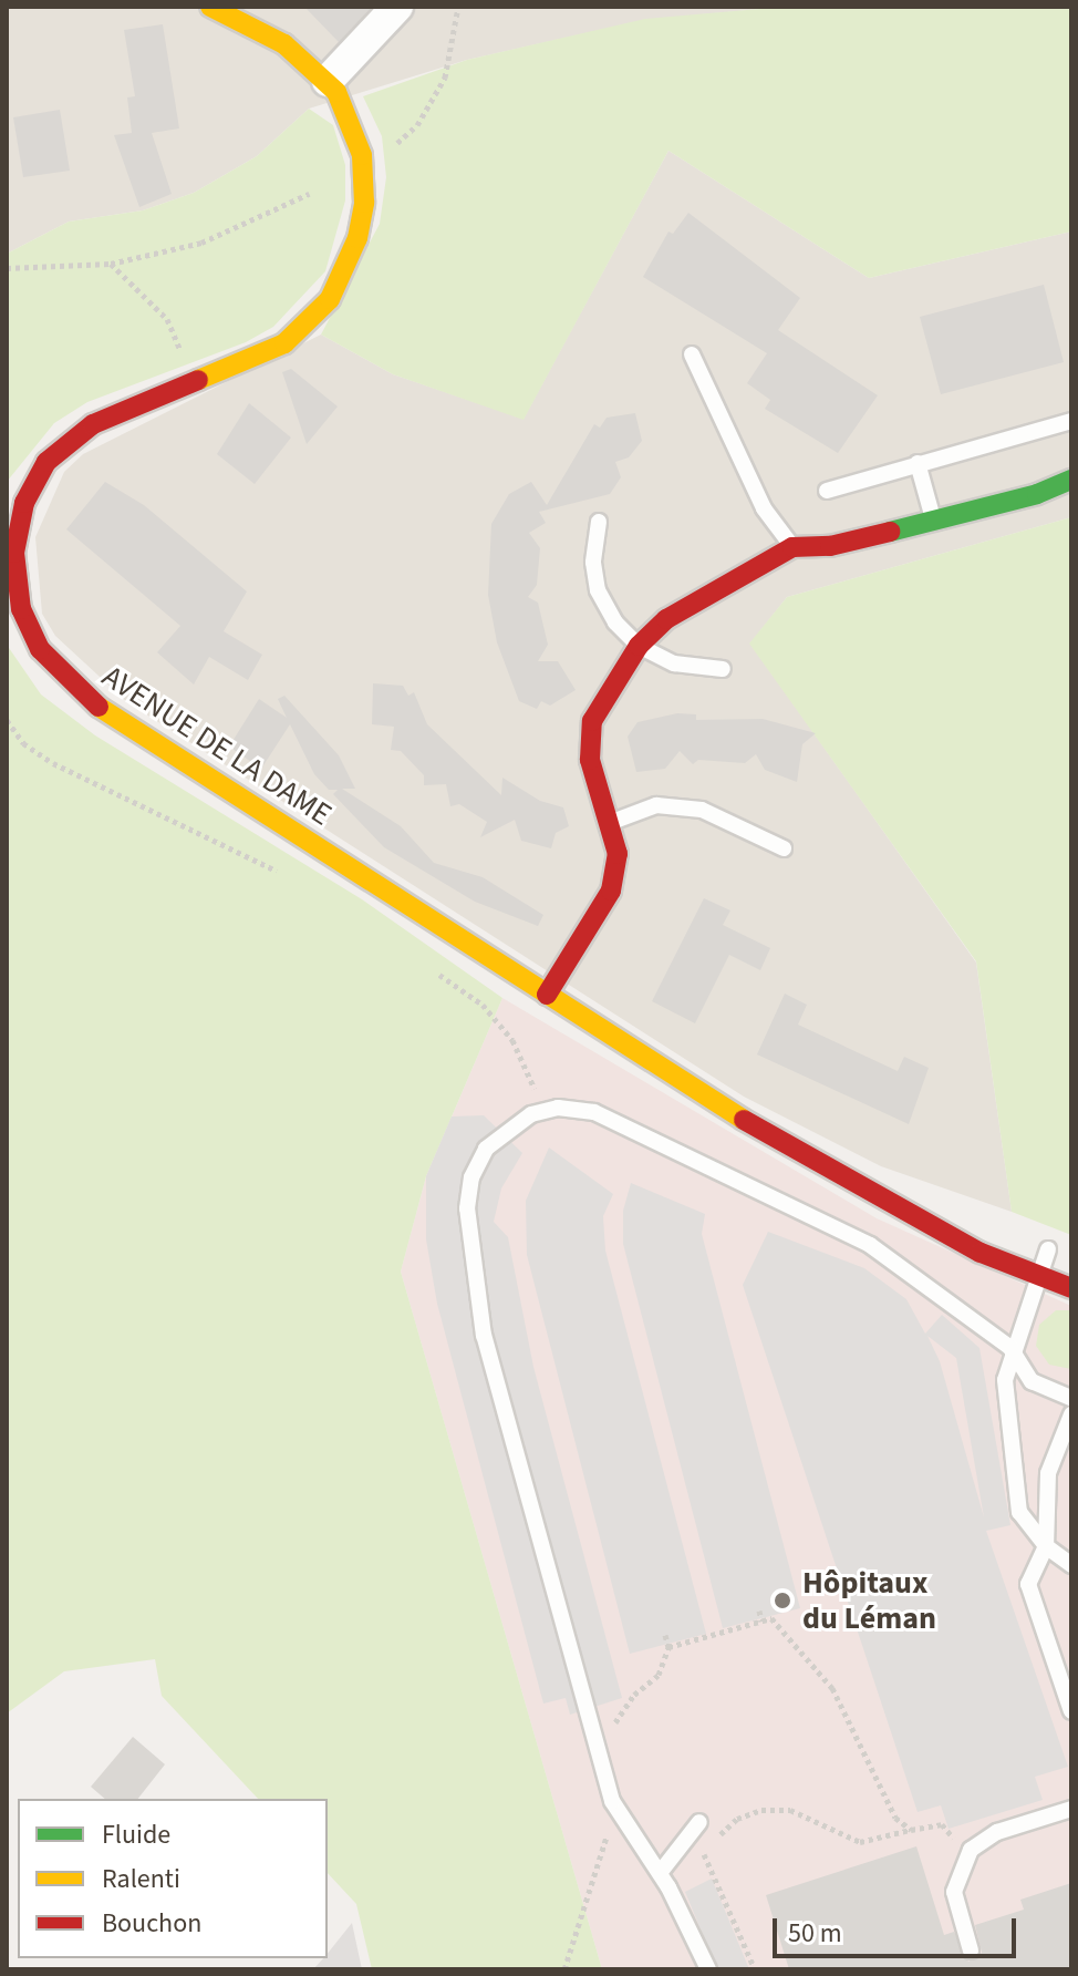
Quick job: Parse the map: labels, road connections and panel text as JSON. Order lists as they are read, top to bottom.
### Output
{
  "streets": {
    "main road": ["AVENUE DE LA DAME"]
  },
  "places": ["Hôpitaux du Léman"],
  "legend": ["Fluide", "Ralenti", "Bouchon"],
  "scale_bar": "50 m"
}
